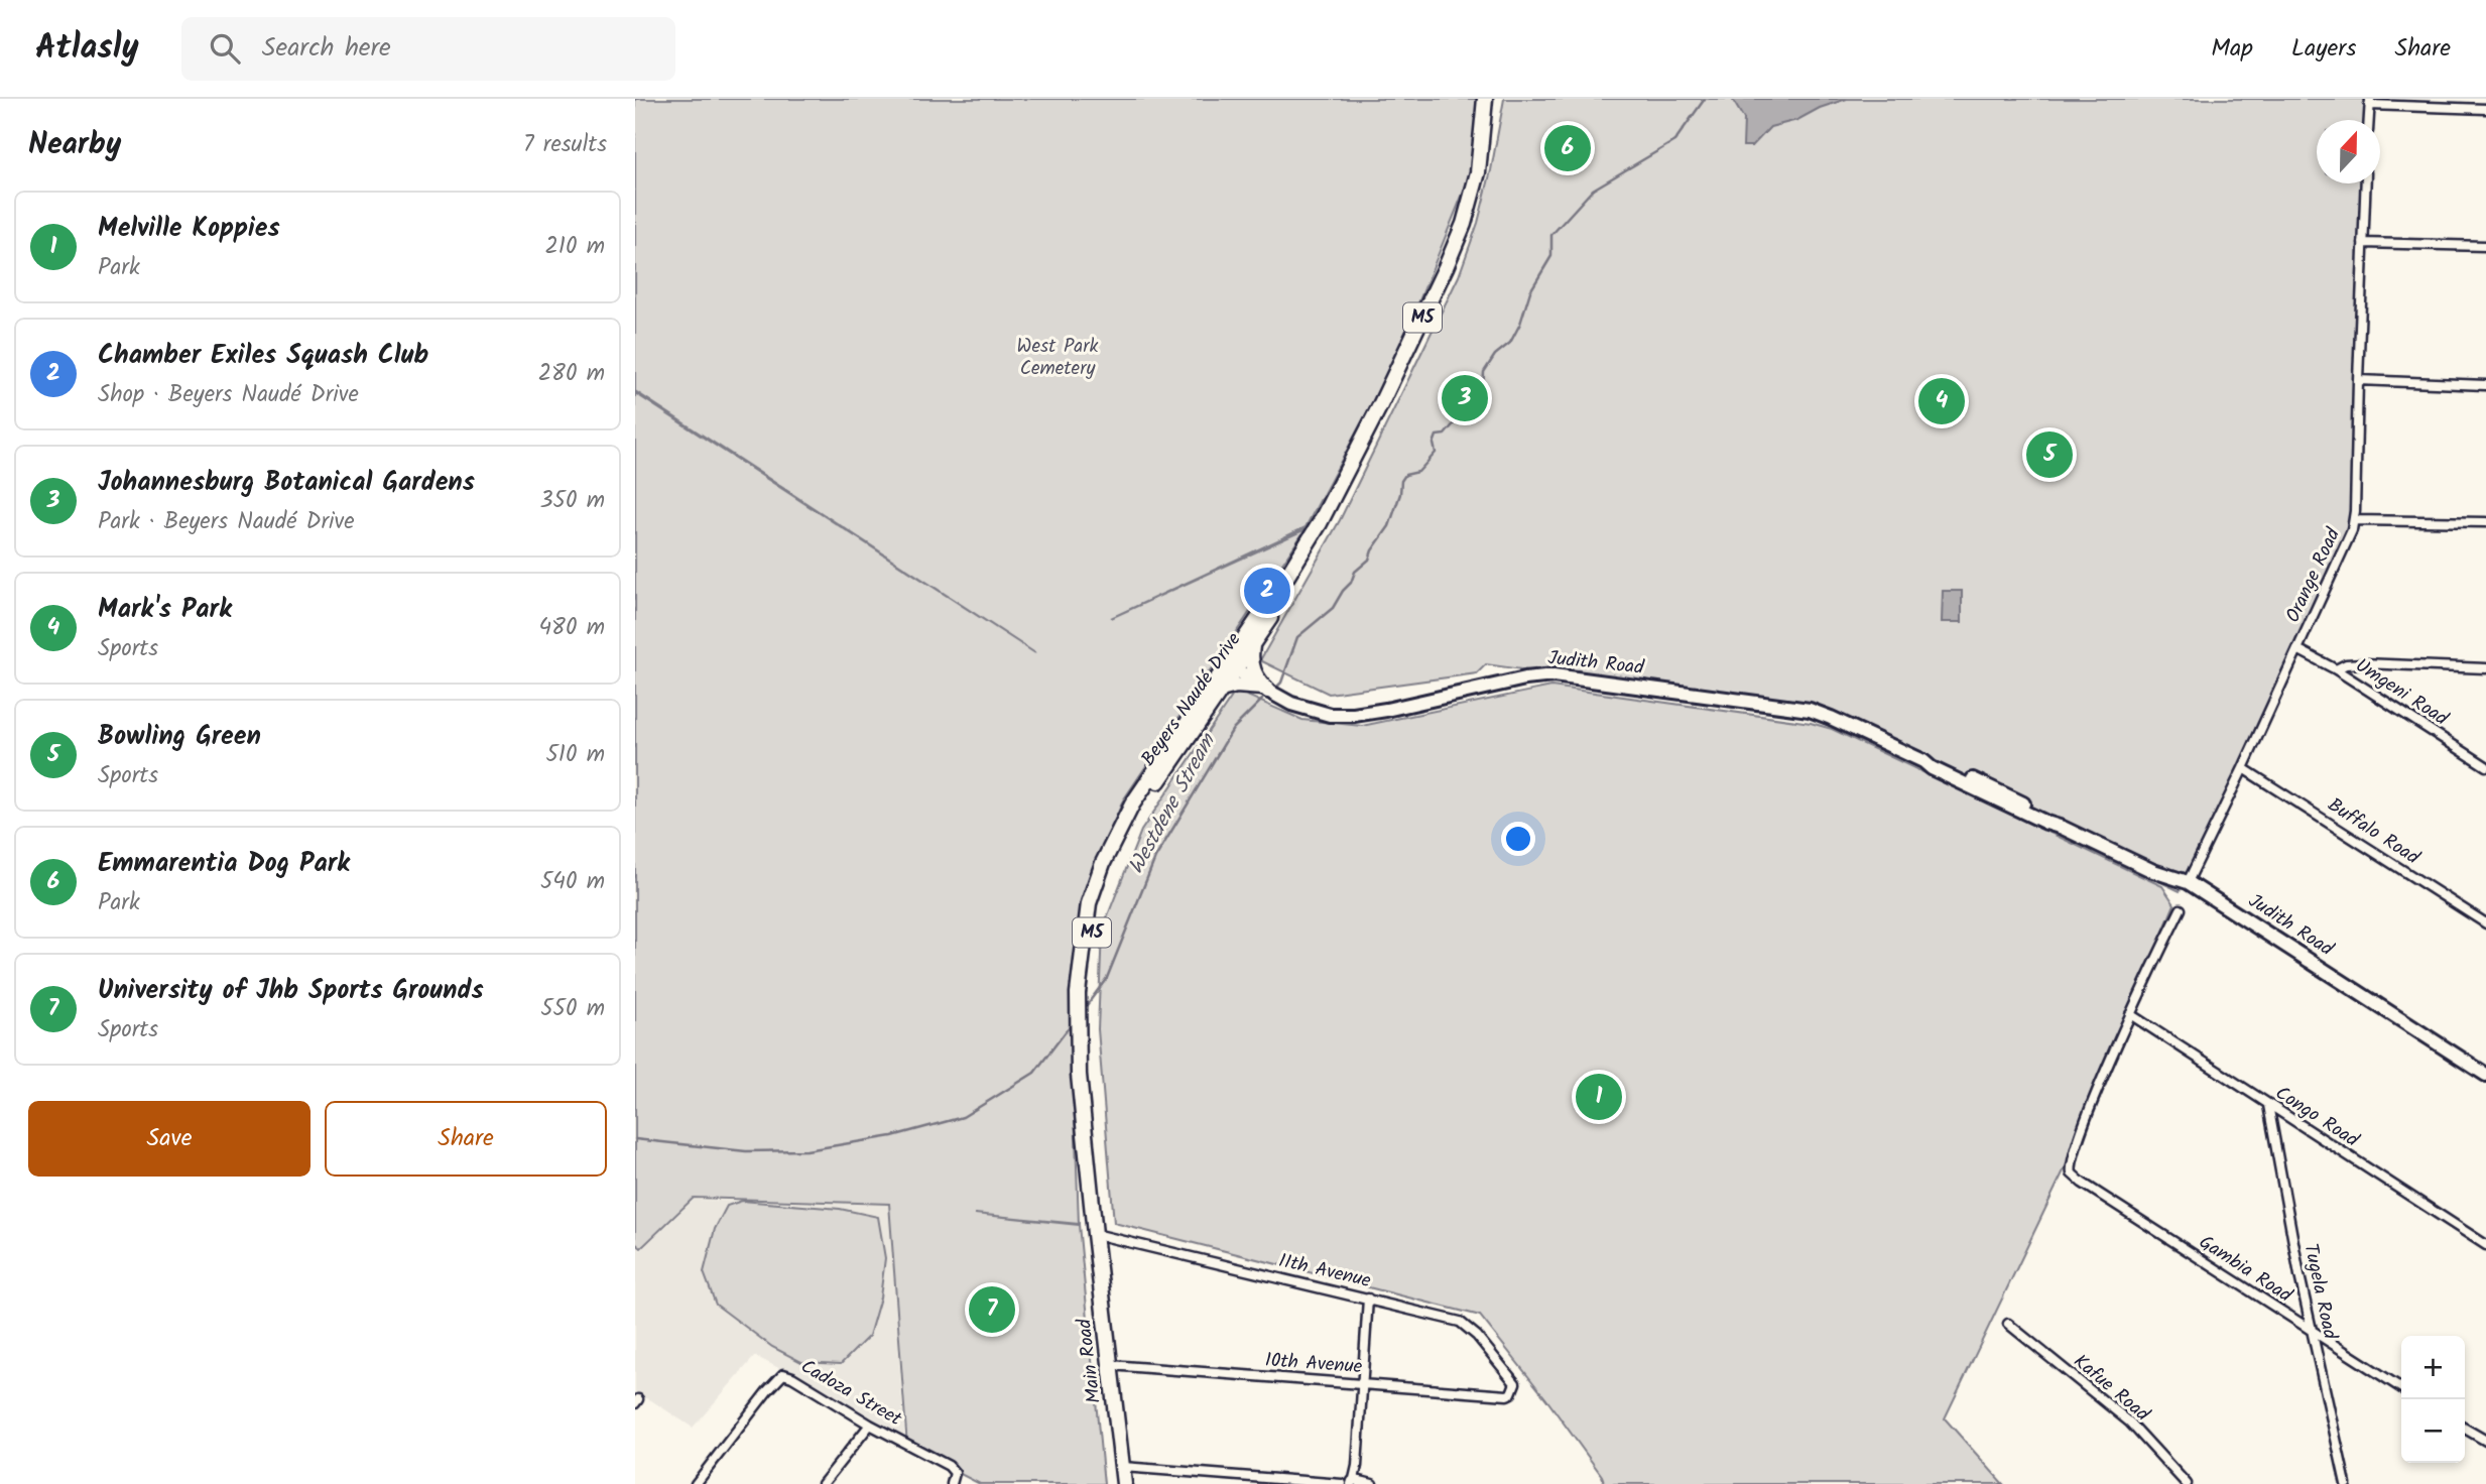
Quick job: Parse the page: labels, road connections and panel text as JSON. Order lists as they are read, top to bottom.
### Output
{
  "streets": {
    "main road": ["M5", "Beyers Naudé Drive", "Main Road"],
    "street": [
      "Orange Road",
      "Judith Road",
      "Umgeni Road",
      "Buffalo Road",
      "Congo Road",
      "Gambia Road",
      "11th Avenue",
      "Tugela Road",
      "10th Avenue",
      "Kafue Road",
      "Cadoza Street"
    ]
  },
  "crossings": [
    ["Orange Road", "Judith Road"],
    ["Orange Road", "Umgeni Road"],
    ["Orange Road", "Buffalo Road"],
    ["Judith Road", "Beyers Naudé Drive"],
    ["Beyers Naudé Drive", "11th Avenue"],
    ["Beyers Naudé Drive", "Main Road"],
    ["Congo Road", "Gambia Road"],
    ["Congo Road", "Tugela Road"],
    ["Gambia Road", "Tugela Road"],
    ["11th Avenue", "Main Road"],
    ["11th Avenue", "10th Avenue"],
    ["Main Road", "10th Avenue"]
  ],
  "water": ["Westdene Stream"],
  "parks": ["West Park Cemetery"],
  "north": "top",
  "page": {
    "header": "Atlasly",
    "search": "Search here",
    "nav": ["Map", "Layers", "Share"],
    "heading": ["Nearby", "7 results"],
    "pins": [
      "6",
      "3",
      "4",
      "5",
      "2",
      "1",
      "7"
    ],
    "list": [
      {
        "mark": "1",
        "name": "Melville Koppies",
        "note": "Park",
        "value": "210 m"
      },
      {
        "mark": "2",
        "name": "Chamber Exiles Squash Club",
        "note": "Shop · Beyers Naudé Drive",
        "value": "280 m"
      },
      {
        "mark": "3",
        "name": "Johannesburg Botanical Gardens",
        "note": "Park · Beyers Naudé Drive",
        "value": "350 m"
      },
      {
        "mark": "4",
        "name": "Mark's Park",
        "note": "Sports",
        "value": "480 m"
      },
      {
        "mark": "5",
        "name": "Bowling Green",
        "note": "Sports",
        "value": "510 m"
      },
      {
        "mark": "6",
        "name": "Emmarentia Dog Park",
        "note": "Park",
        "value": "540 m"
      },
      {
        "mark": "7",
        "name": "University of Jhb Sports Grounds",
        "note": "Sports",
        "value": "550 m"
      }
    ],
    "buttons": ["Save", "Share"],
    "map_buttons": ["+", "−"]
  }
}
